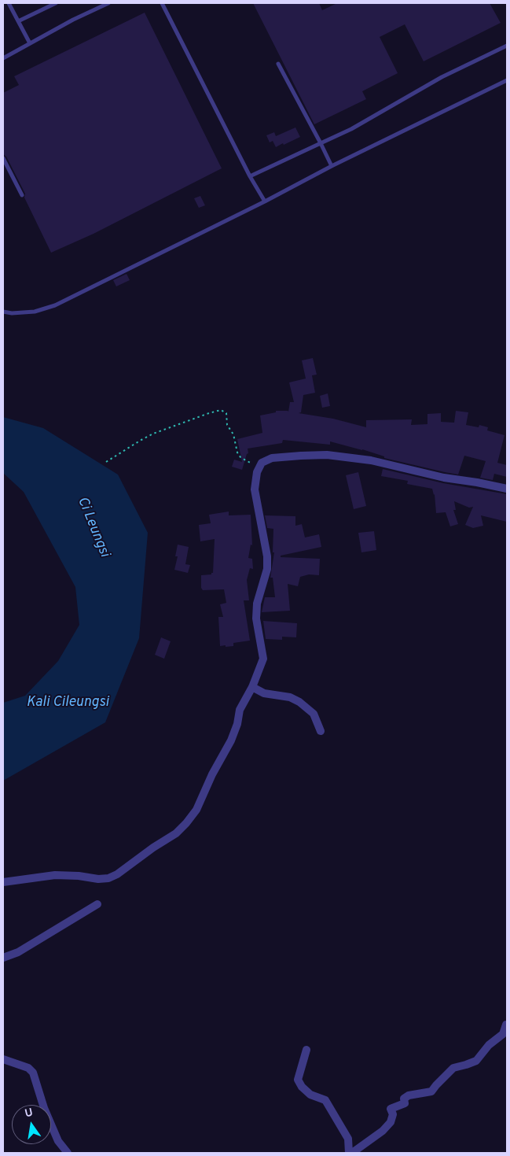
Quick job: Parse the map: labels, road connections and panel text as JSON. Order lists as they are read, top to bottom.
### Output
{
  "water": ["Ci Leungsi", "Kali Cileungsi"],
  "north": "top"
}
